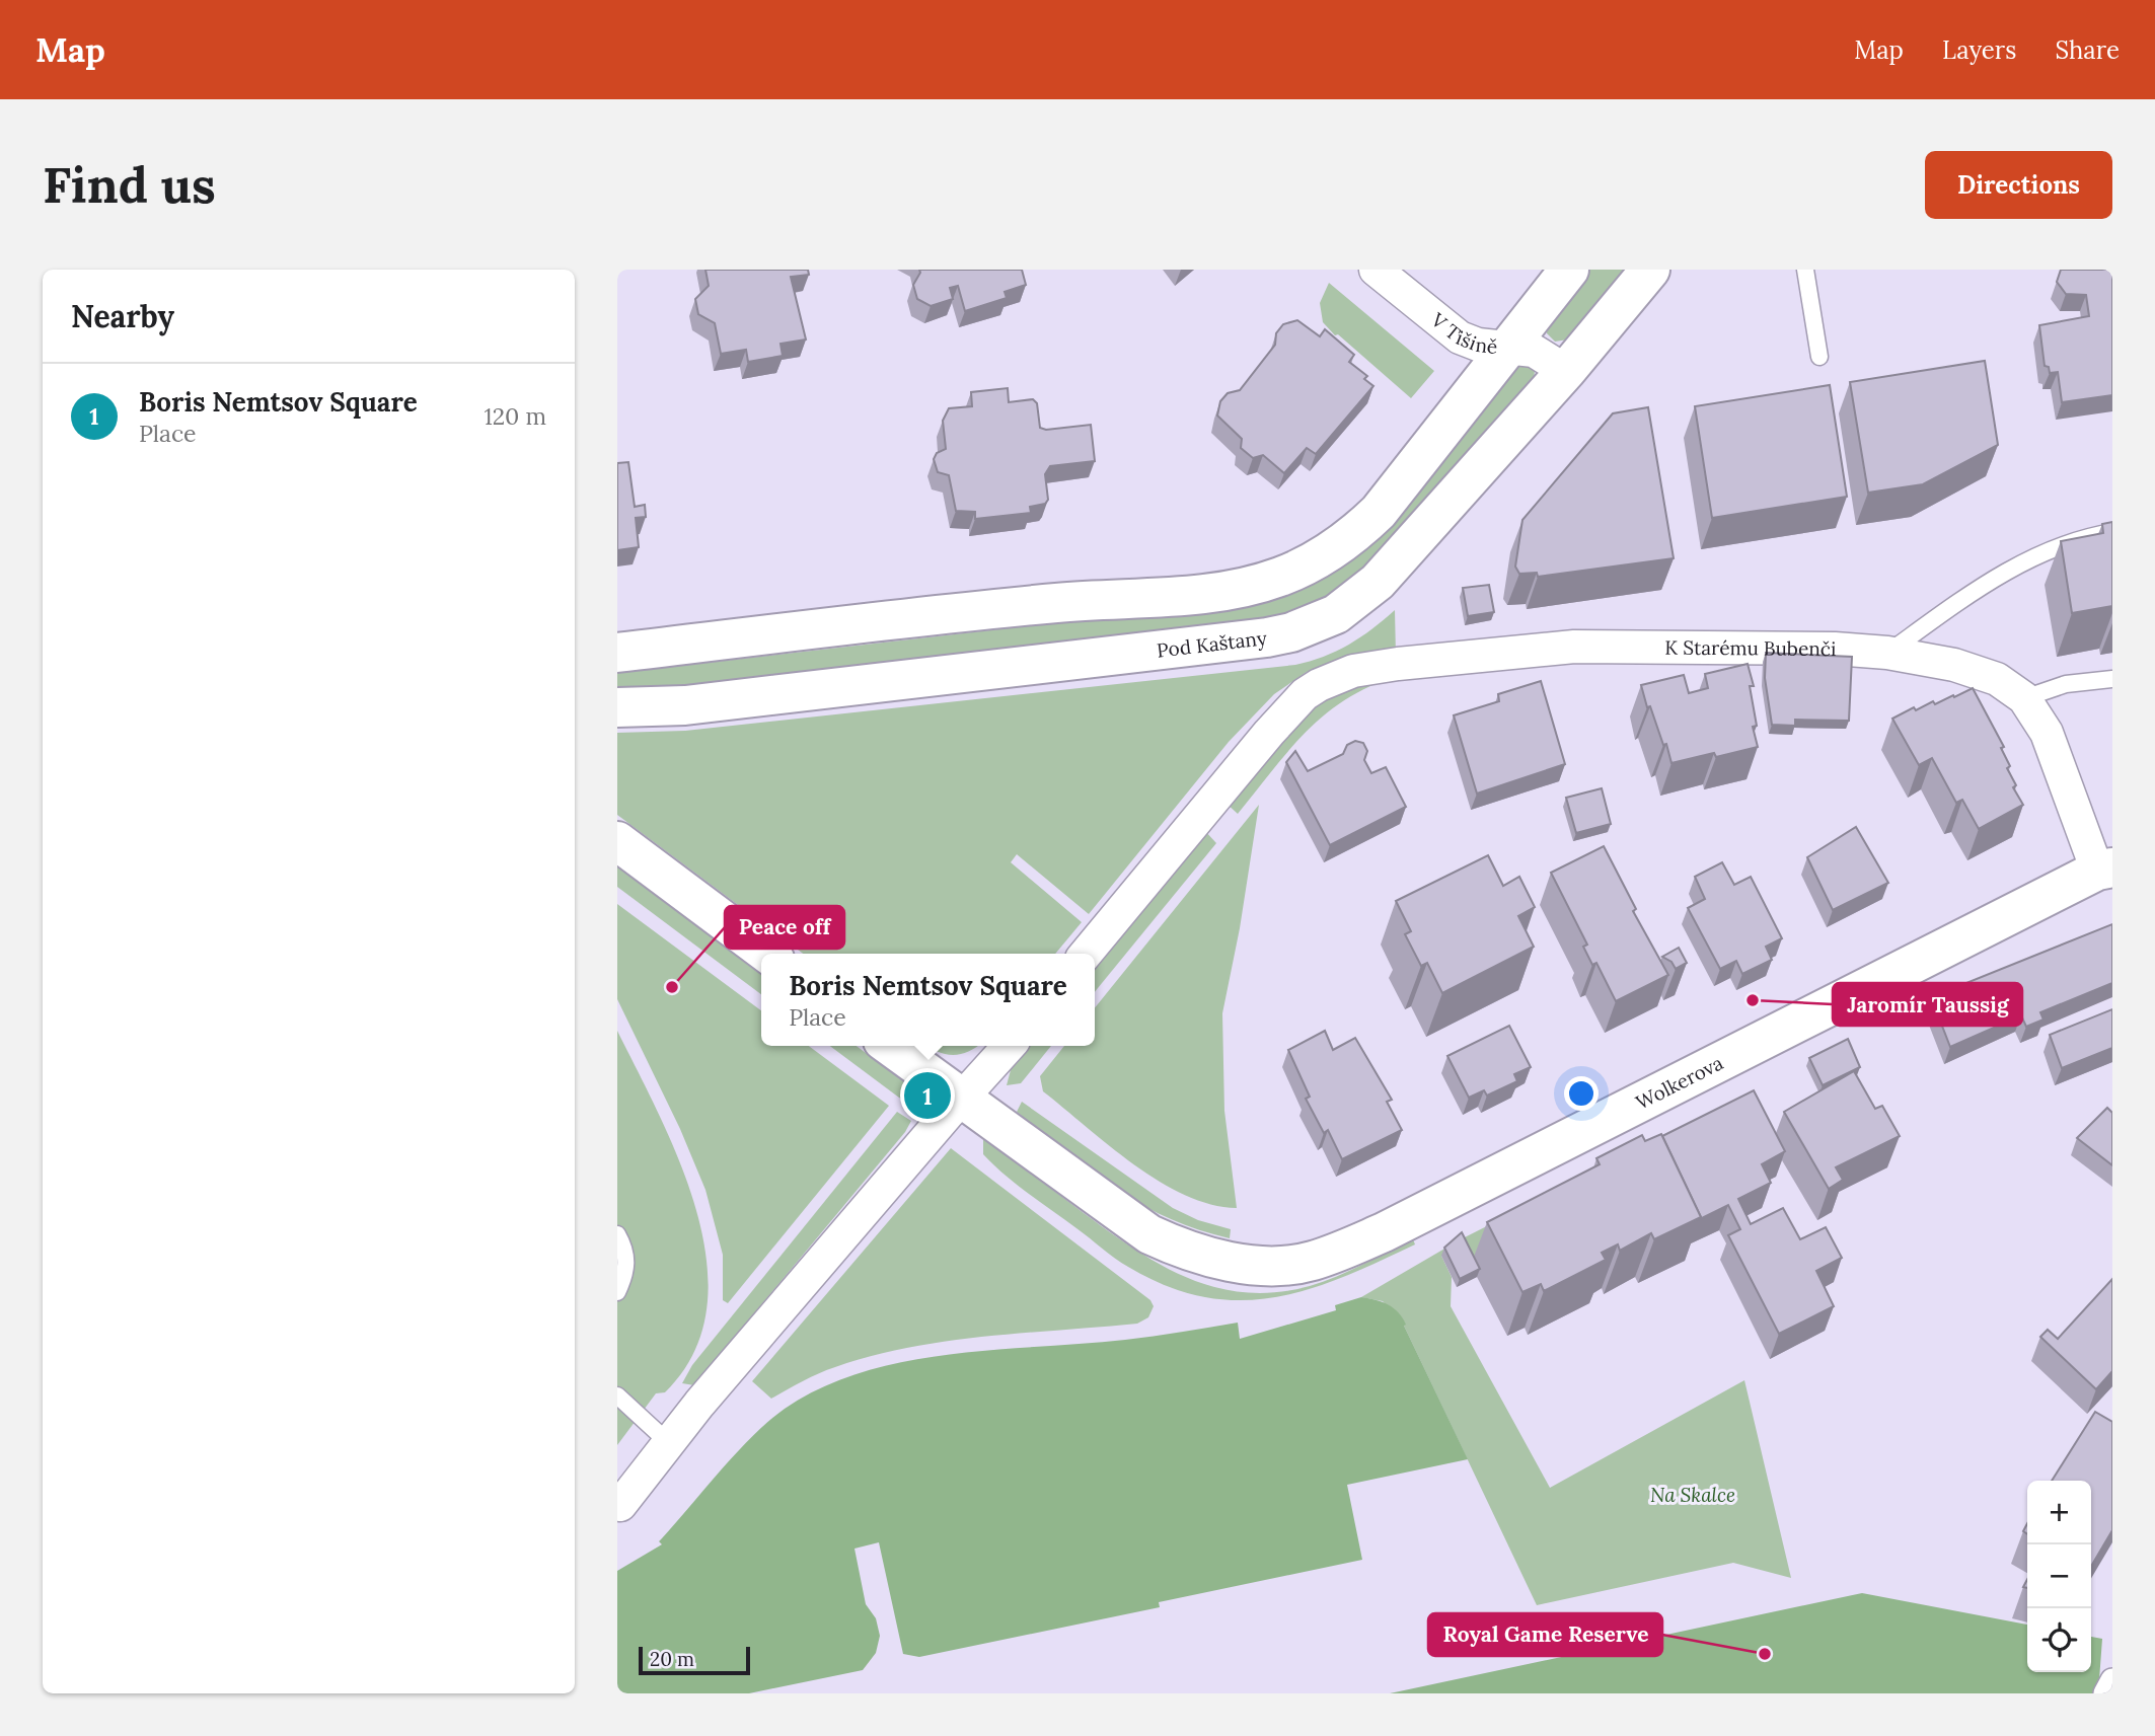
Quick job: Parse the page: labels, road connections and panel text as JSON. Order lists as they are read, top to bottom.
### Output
{
  "streets": {
    "main road": ["Pod Kaštany", "Wolkerova"],
    "street": ["V Tišině", "K Starému Bubenči"]
  },
  "crossings": [
    ["V Tišině", "Pod Kaštany"],
    ["K Starému Bubenči", "Wolkerova"]
  ],
  "parks": ["Na Skalce"],
  "places": ["Peace off", "Jaromír Taussig", "Royal Game Reserve"],
  "scale_bar": "20 m",
  "page": {
    "header": "Map",
    "nav": ["Map", "Layers", "Share"],
    "buttons": "Directions",
    "title": "Find us",
    "heading": "Nearby",
    "list": [
      {
        "mark": "1",
        "name": "Boris Nemtsov Square",
        "note": "Place",
        "value": "120 m"
      }
    ],
    "popup": ["Boris Nemtsov Square", "Place"],
    "pins": "1",
    "map_buttons": ["+", "−"],
    "scale": "20 m"
  }
}
